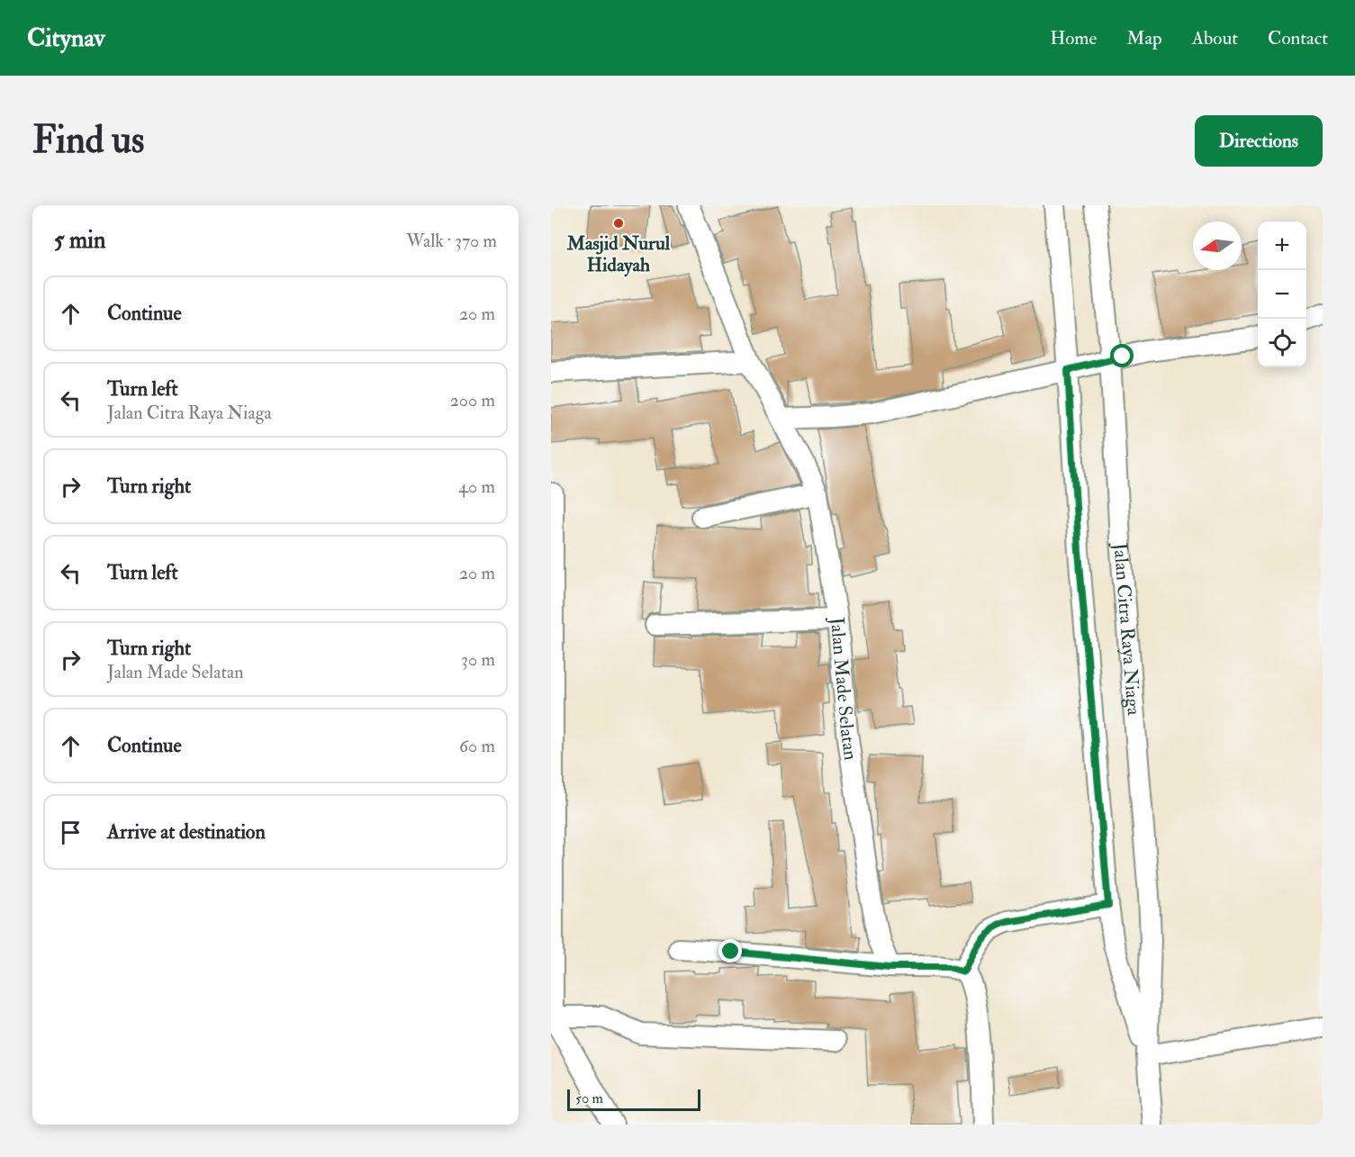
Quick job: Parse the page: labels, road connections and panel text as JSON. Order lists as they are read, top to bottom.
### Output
{
  "streets": {
    "street": ["Jalan Citra Raya Niaga", "Jalan Made Selatan"]
  },
  "places": ["Masjid Nurul Hidayah"],
  "scale_bar": "50 m",
  "north": "left",
  "page": {
    "header": "Citynav",
    "nav": [
      "Home",
      "Map",
      "About",
      "Contact"
    ],
    "buttons": "Directions",
    "title": "Find us",
    "heading": ["5 min", "Walk · 370 m"],
    "map_buttons": ["+", "−"],
    "list": [
      ["Continue", "20 m"],
      ["Turn left", "Jalan Citra Raya Niaga", "200 m"],
      ["Turn right", "40 m"],
      ["Turn left", "20 m"],
      ["Turn right", "Jalan Made Selatan", "30 m"],
      ["Continue", "60 m"],
      "Arrive at destination"
    ],
    "scale": "50 m"
  }
}
